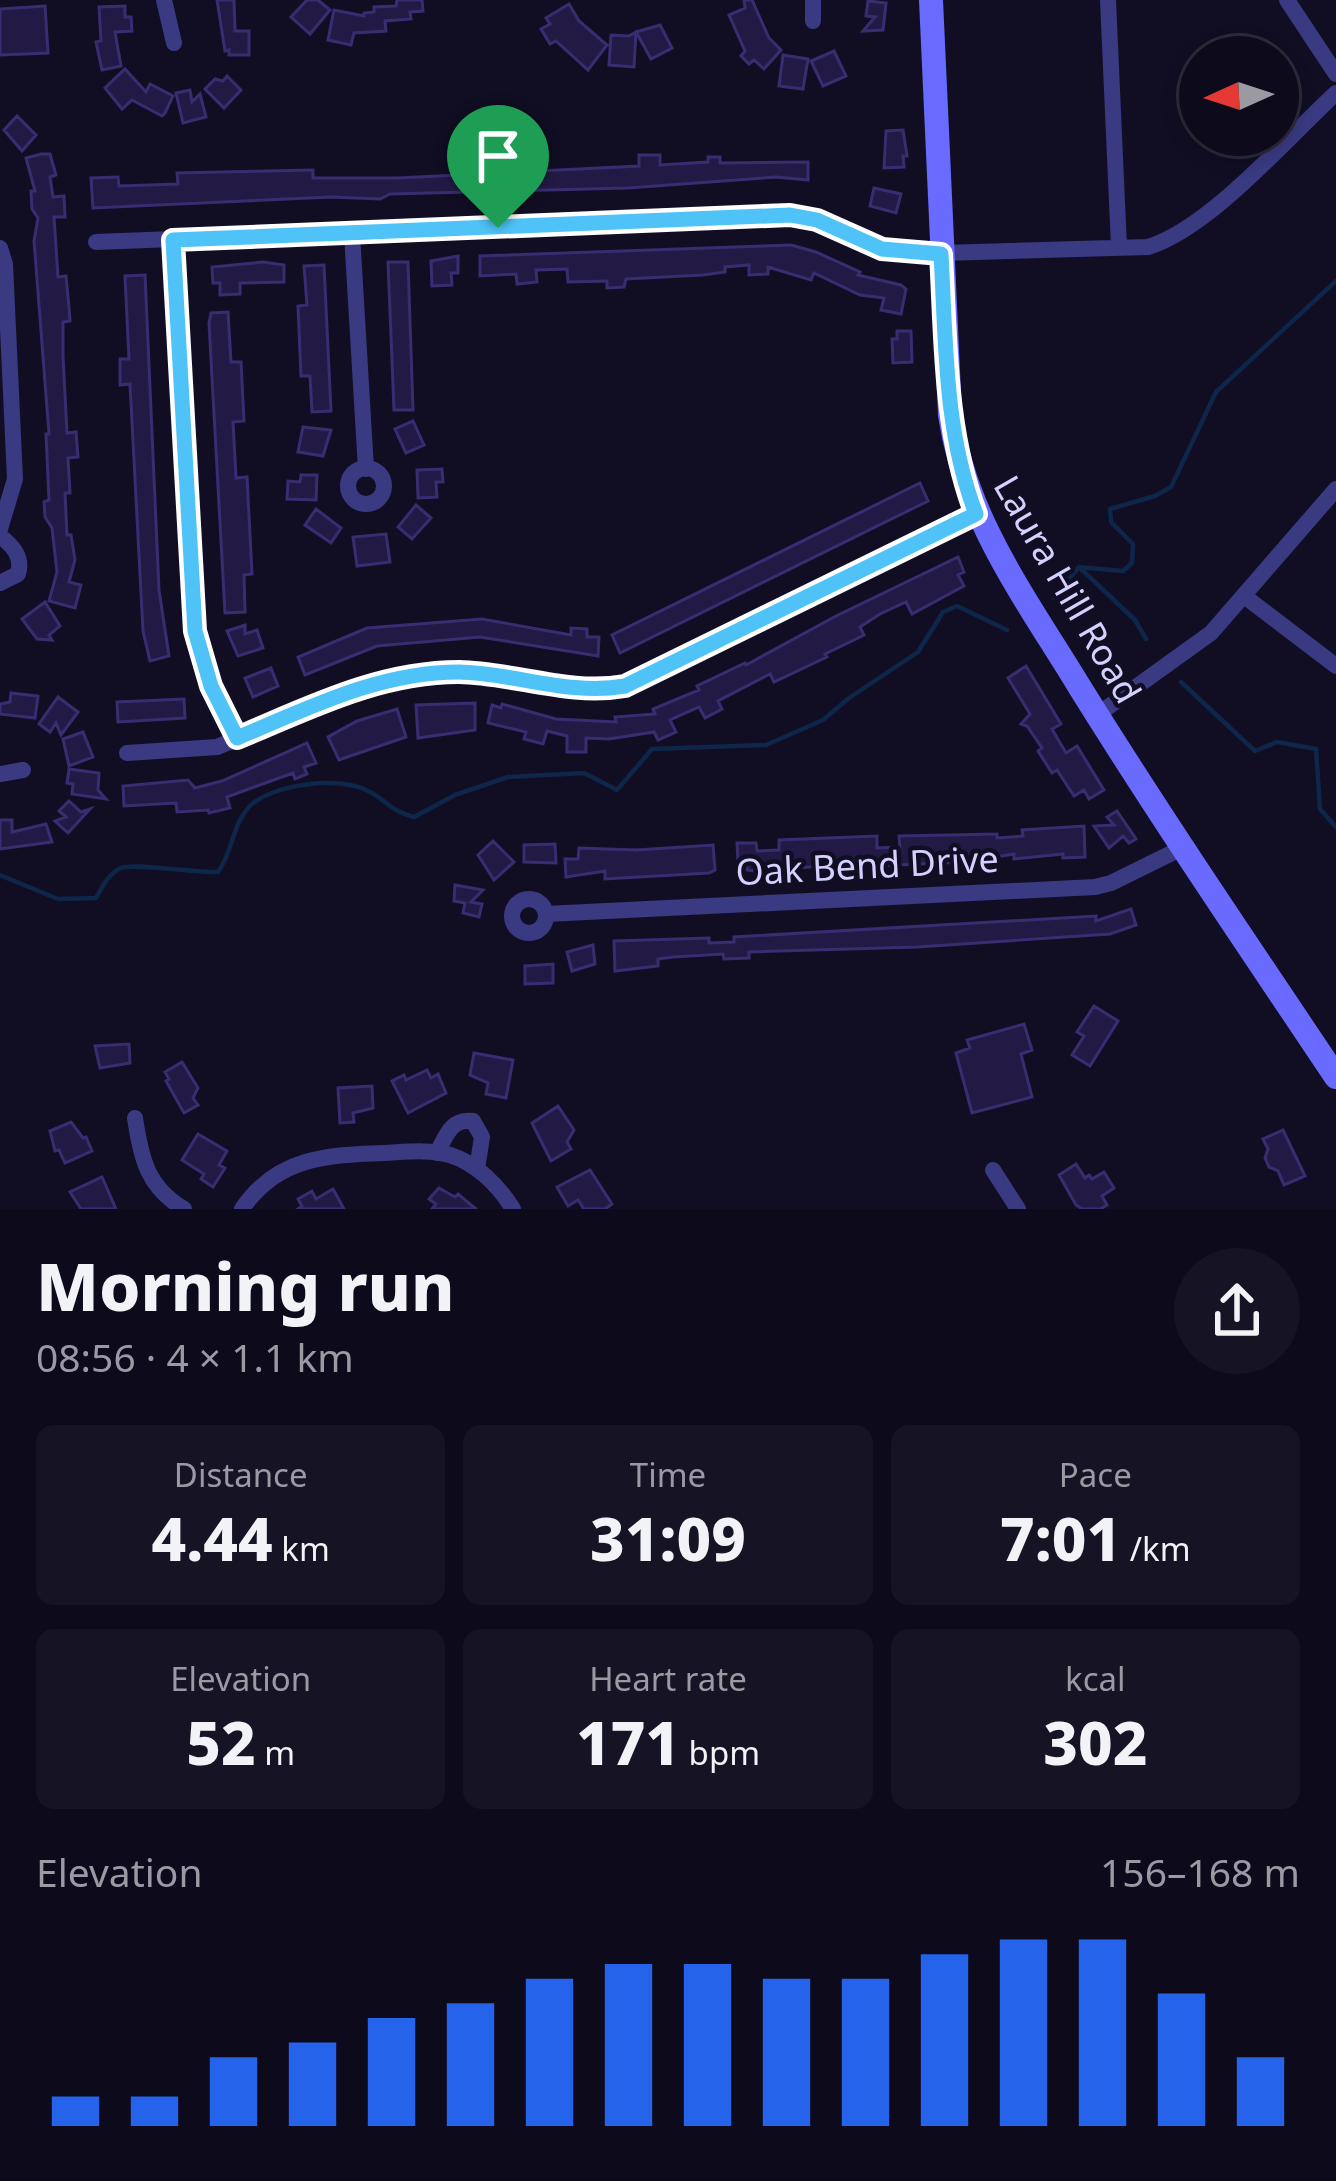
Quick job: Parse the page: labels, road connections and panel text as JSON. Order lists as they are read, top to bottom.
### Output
{
  "streets": {
    "main road": ["Laura Hill Road"],
    "street": ["Oak Bend Drive"]
  },
  "crossings": [
    ["Laura Hill Road", "Oak Bend Drive"]
  ],
  "north": "left",
  "page": {
    "heading": ["Morning run", "08:56 · 4 × 1.1 km"],
    "stats": [
      ["Distance", "4.44 km"],
      ["Time", "31:09"],
      ["Pace", "7:01 /km"],
      ["Elevation", "52 m"],
      ["Heart rate", "171 bpm"],
      ["kcal", "302"]
    ],
    "chart": ["Elevation", "156–168 m"]
  }
}
